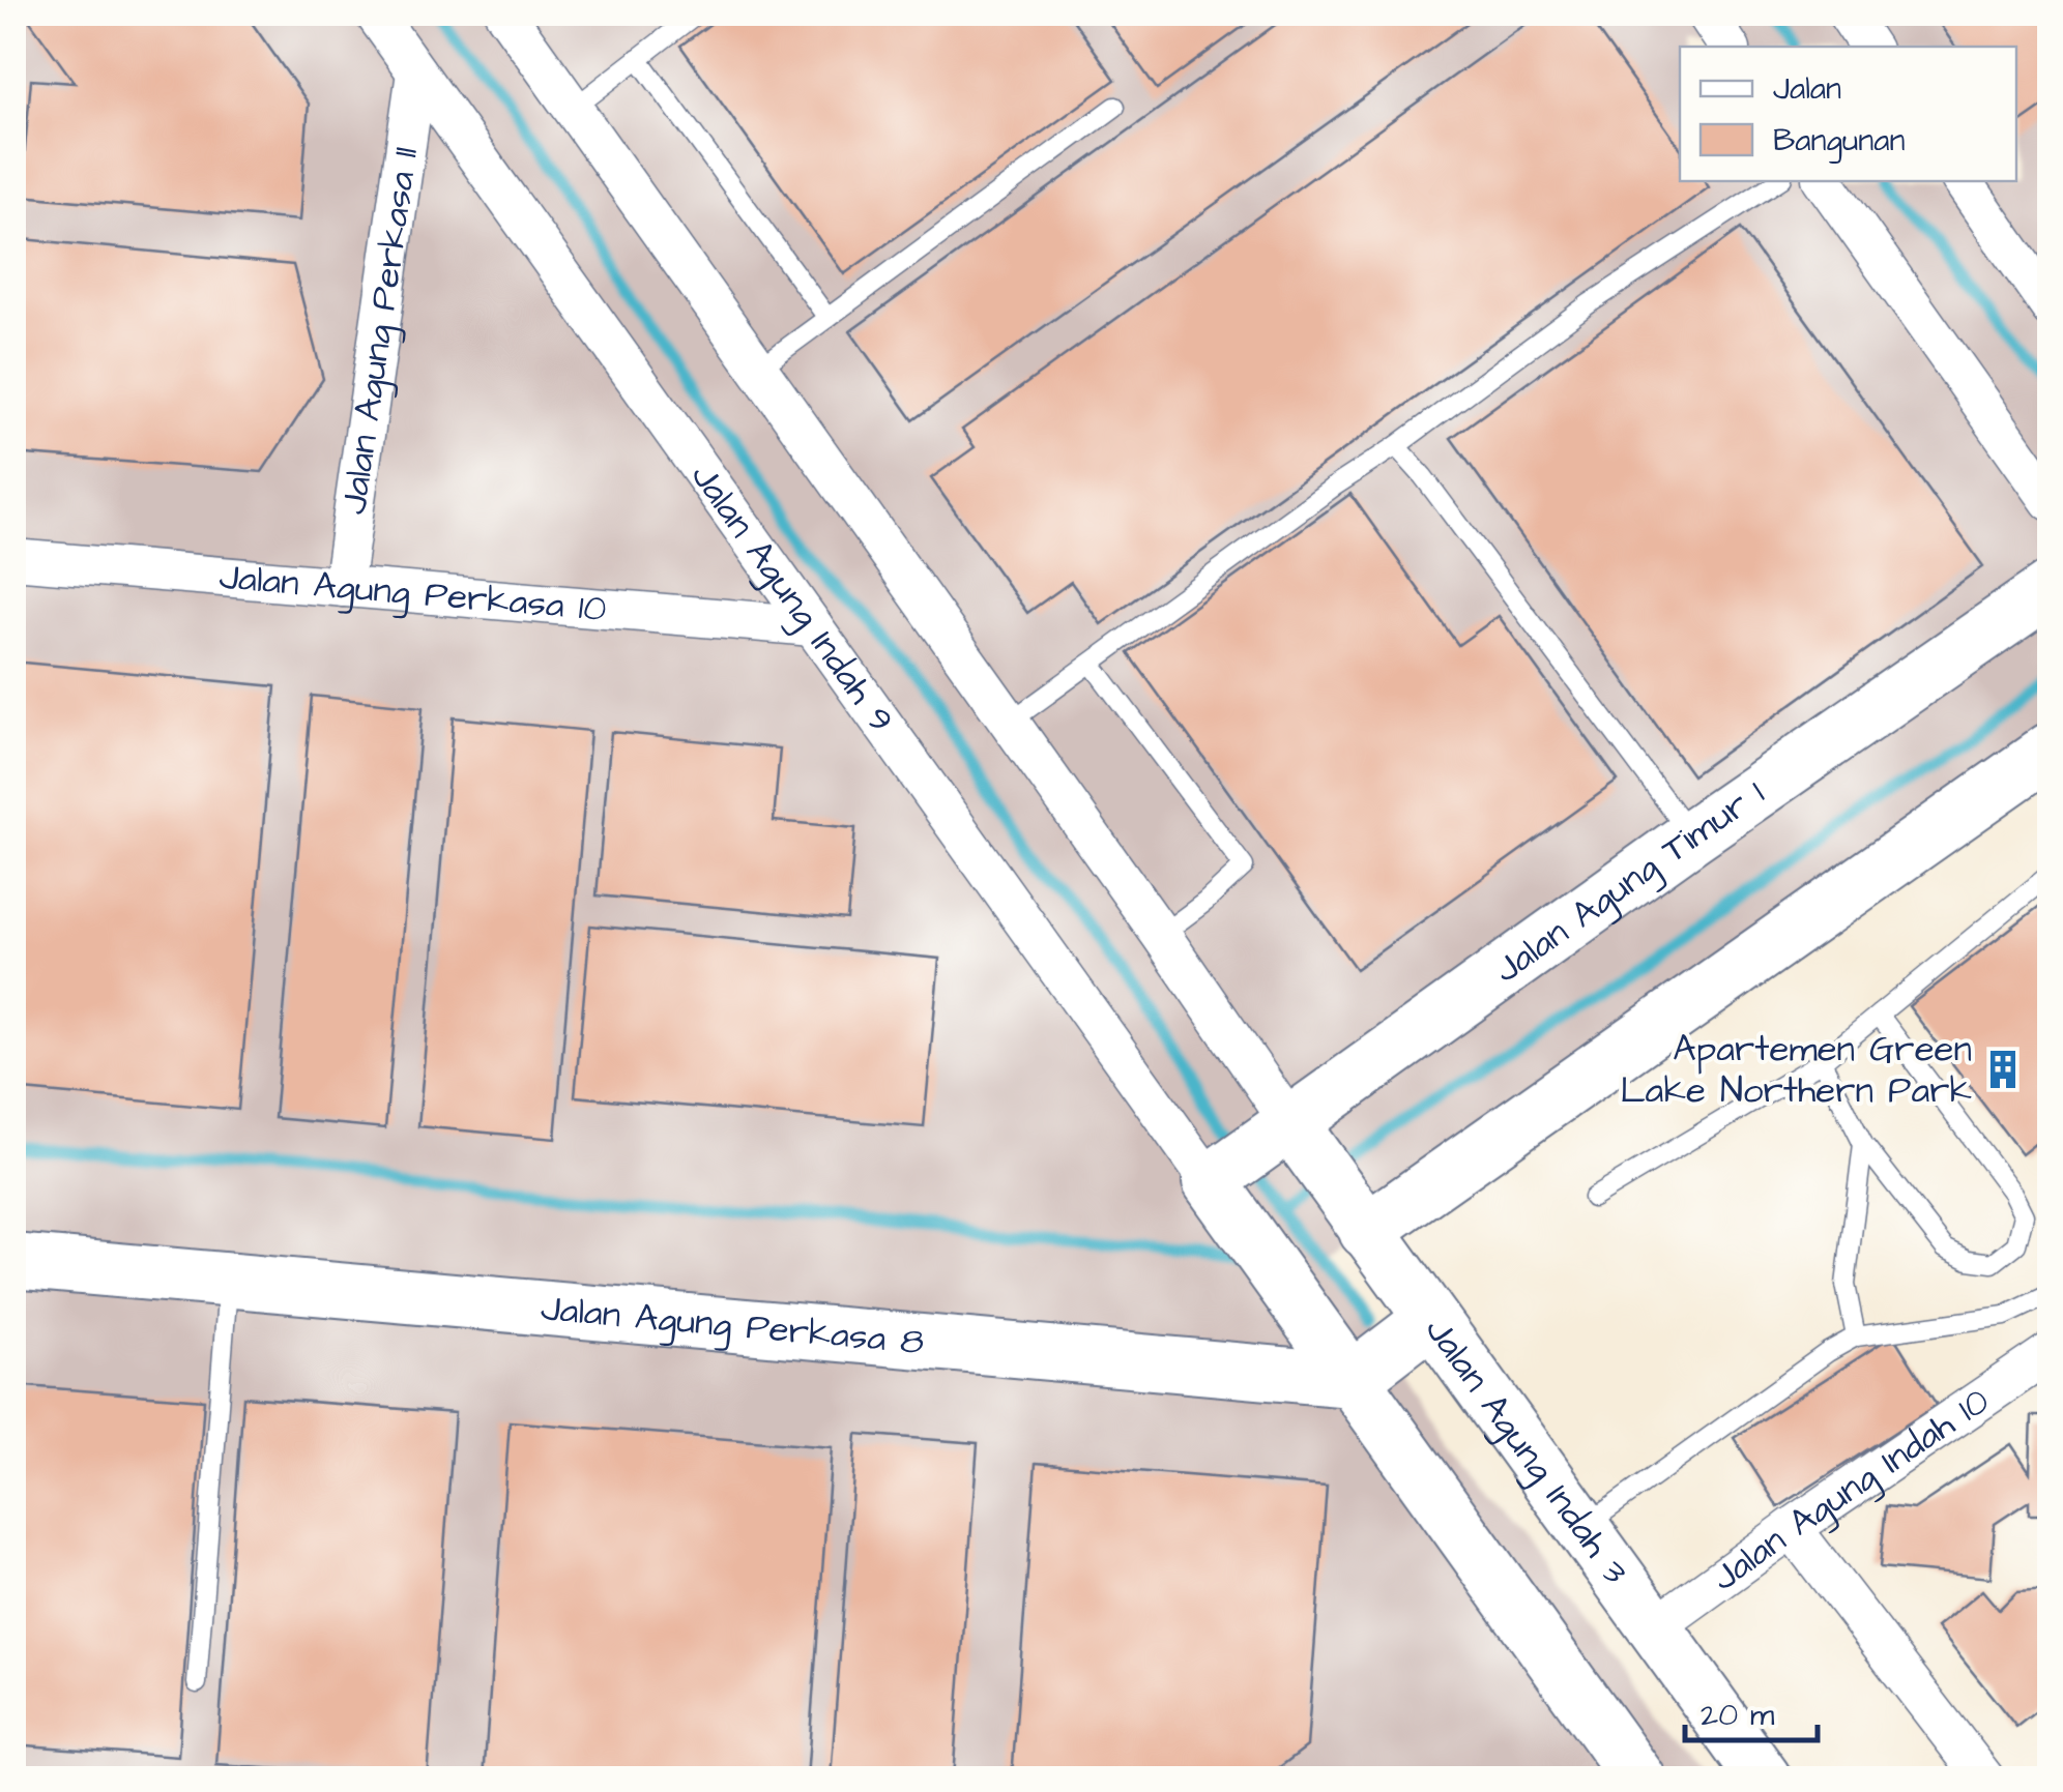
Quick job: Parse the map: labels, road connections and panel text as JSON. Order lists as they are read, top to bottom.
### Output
{
  "streets": {
    "street": [
      "Jalan Agung Perkasa 11",
      "Jalan Agung Perkasa 10",
      "Jalan Agung Indah 9",
      "Jalan Agung Timur 1",
      "Jalan Agung Perkasa 8",
      "Jalan Agung Indah 3",
      "Jalan Agung Indah 10"
    ]
  },
  "crossings": [
    ["Jalan Agung Perkasa 11", "Jalan Agung Perkasa 10"],
    ["Jalan Agung Perkasa 11", "Jalan Agung Indah 9"],
    ["Jalan Agung Perkasa 10", "Jalan Agung Indah 9"],
    ["Jalan Agung Indah 9", "Jalan Agung Timur 1"],
    ["Jalan Agung Indah 9", "Jalan Agung Indah 3"],
    ["Jalan Agung Timur 1", "Jalan Agung Indah 3"],
    ["Jalan Agung Indah 3", "Jalan Agung Indah 10"]
  ],
  "places": {
    "building": ["Apartemen Green Lake Northern Park"]
  },
  "legend": ["Jalan", "Bangunan"],
  "scale_bar": "20 m"
}
